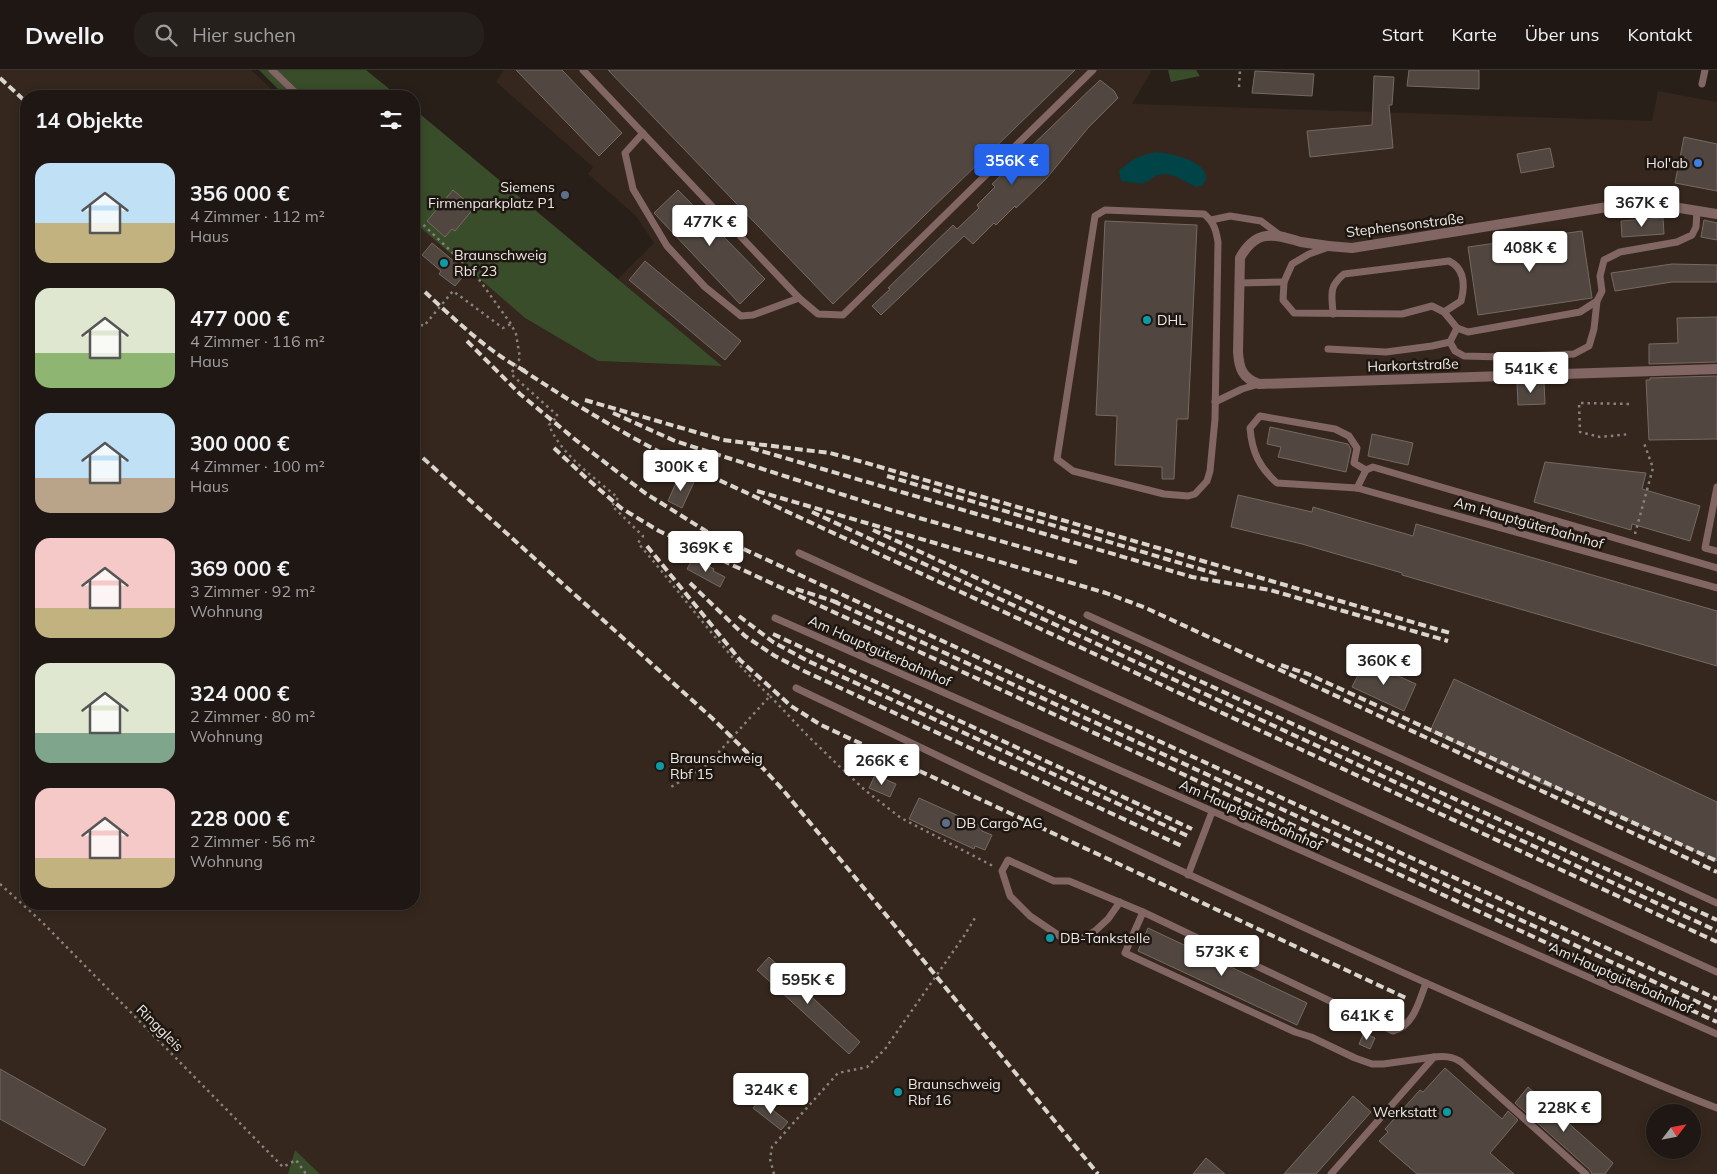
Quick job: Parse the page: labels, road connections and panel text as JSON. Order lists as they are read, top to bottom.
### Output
{
  "streets": {
    "street": ["Stephensonstraße", "Harkortstraße"],
    "lane": ["Am Hauptgüterbahnhof"],
    "path": ["Ringgleis"]
  },
  "crossings": [
    ["Stephensonstraße", "Harkortstraße"]
  ],
  "places": [
    "Hol'ab",
    "Siemens Firmenparkplatz P1",
    "Braunschweig Rbf 23",
    "DHL",
    "Braunschweig Rbf 15",
    "DB Cargo AG",
    "DB-Tankstelle",
    "Braunschweig Rbf 16",
    "Werkstatt"
  ],
  "north": "top right",
  "page": {
    "header": "Dwello",
    "search": "Hier suchen",
    "nav": [
      "Start",
      "Karte",
      "Über uns",
      "Kontakt"
    ],
    "heading": "14 Objekte",
    "price": [
      "356K €",
      "367K €",
      "477K €",
      "408K €",
      "541K €",
      "300K €",
      "369K €",
      "360K €",
      "266K €",
      "573K €",
      "595K €",
      "641K €",
      "324K €",
      "228K €"
    ],
    "list": [
      {
        "name": "356 000 €",
        "note": "4 Zimmer · 112 m² · Haus"
      },
      {
        "name": "477 000 €",
        "note": "4 Zimmer · 116 m² · Haus"
      },
      {
        "name": "300 000 €",
        "note": "4 Zimmer · 100 m² · Haus"
      },
      {
        "name": "369 000 €",
        "note": "3 Zimmer · 92 m² · Wohnung"
      },
      {
        "name": "324 000 €",
        "note": "2 Zimmer · 80 m² · Wohnung"
      },
      {
        "name": "228 000 €",
        "note": "2 Zimmer · 56 m² · Wohnung"
      }
    ]
  }
}
